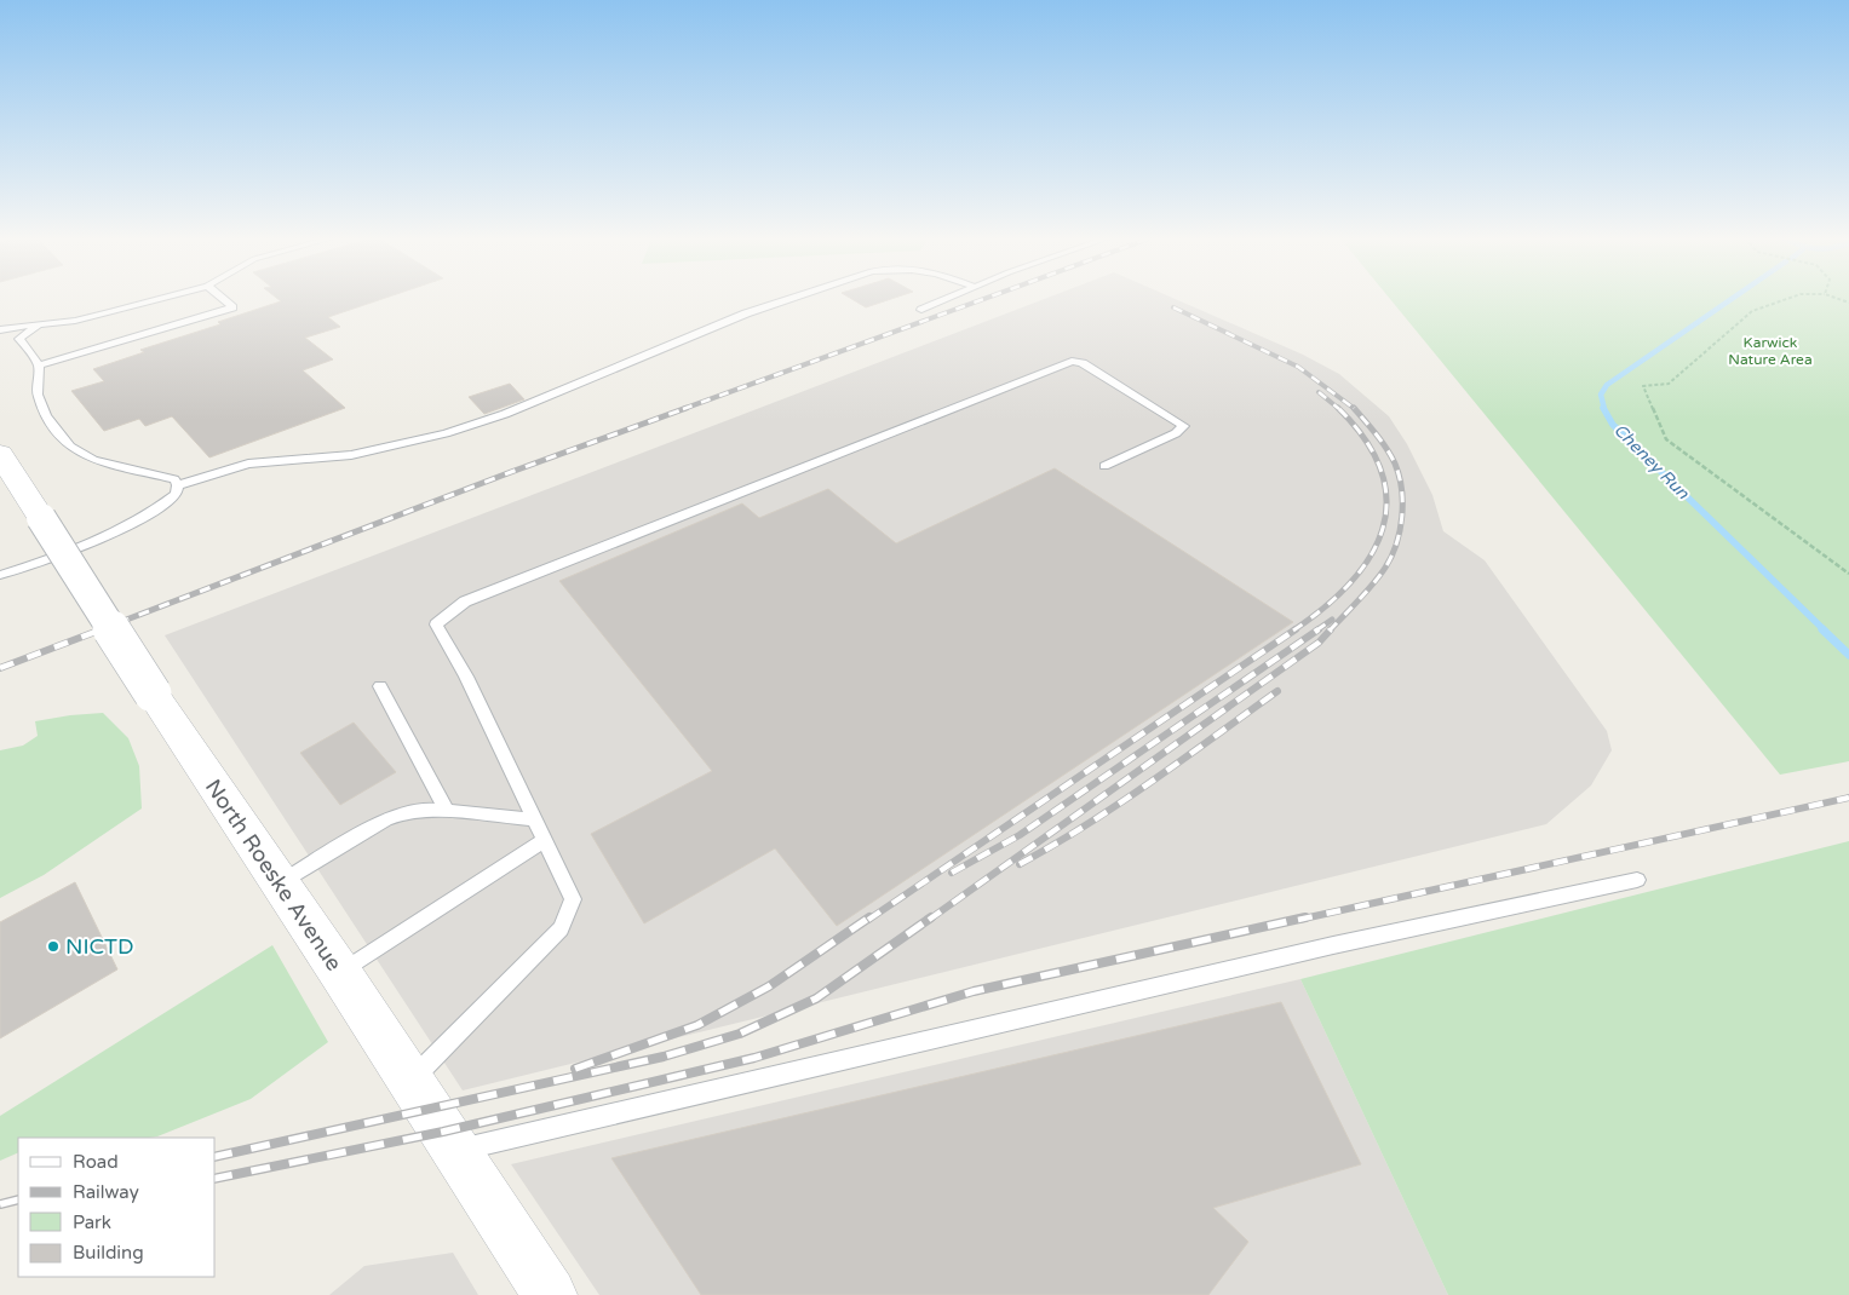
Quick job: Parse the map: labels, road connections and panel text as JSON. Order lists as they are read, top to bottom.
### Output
{
  "streets": {
    "street": ["North Roeske Avenue"]
  },
  "water": ["Cheney Run"],
  "parks": ["Karwick Nature Area"],
  "places": ["NICTD"],
  "legend": [
    "Road",
    "Railway",
    "Park",
    "Building"
  ]
}
